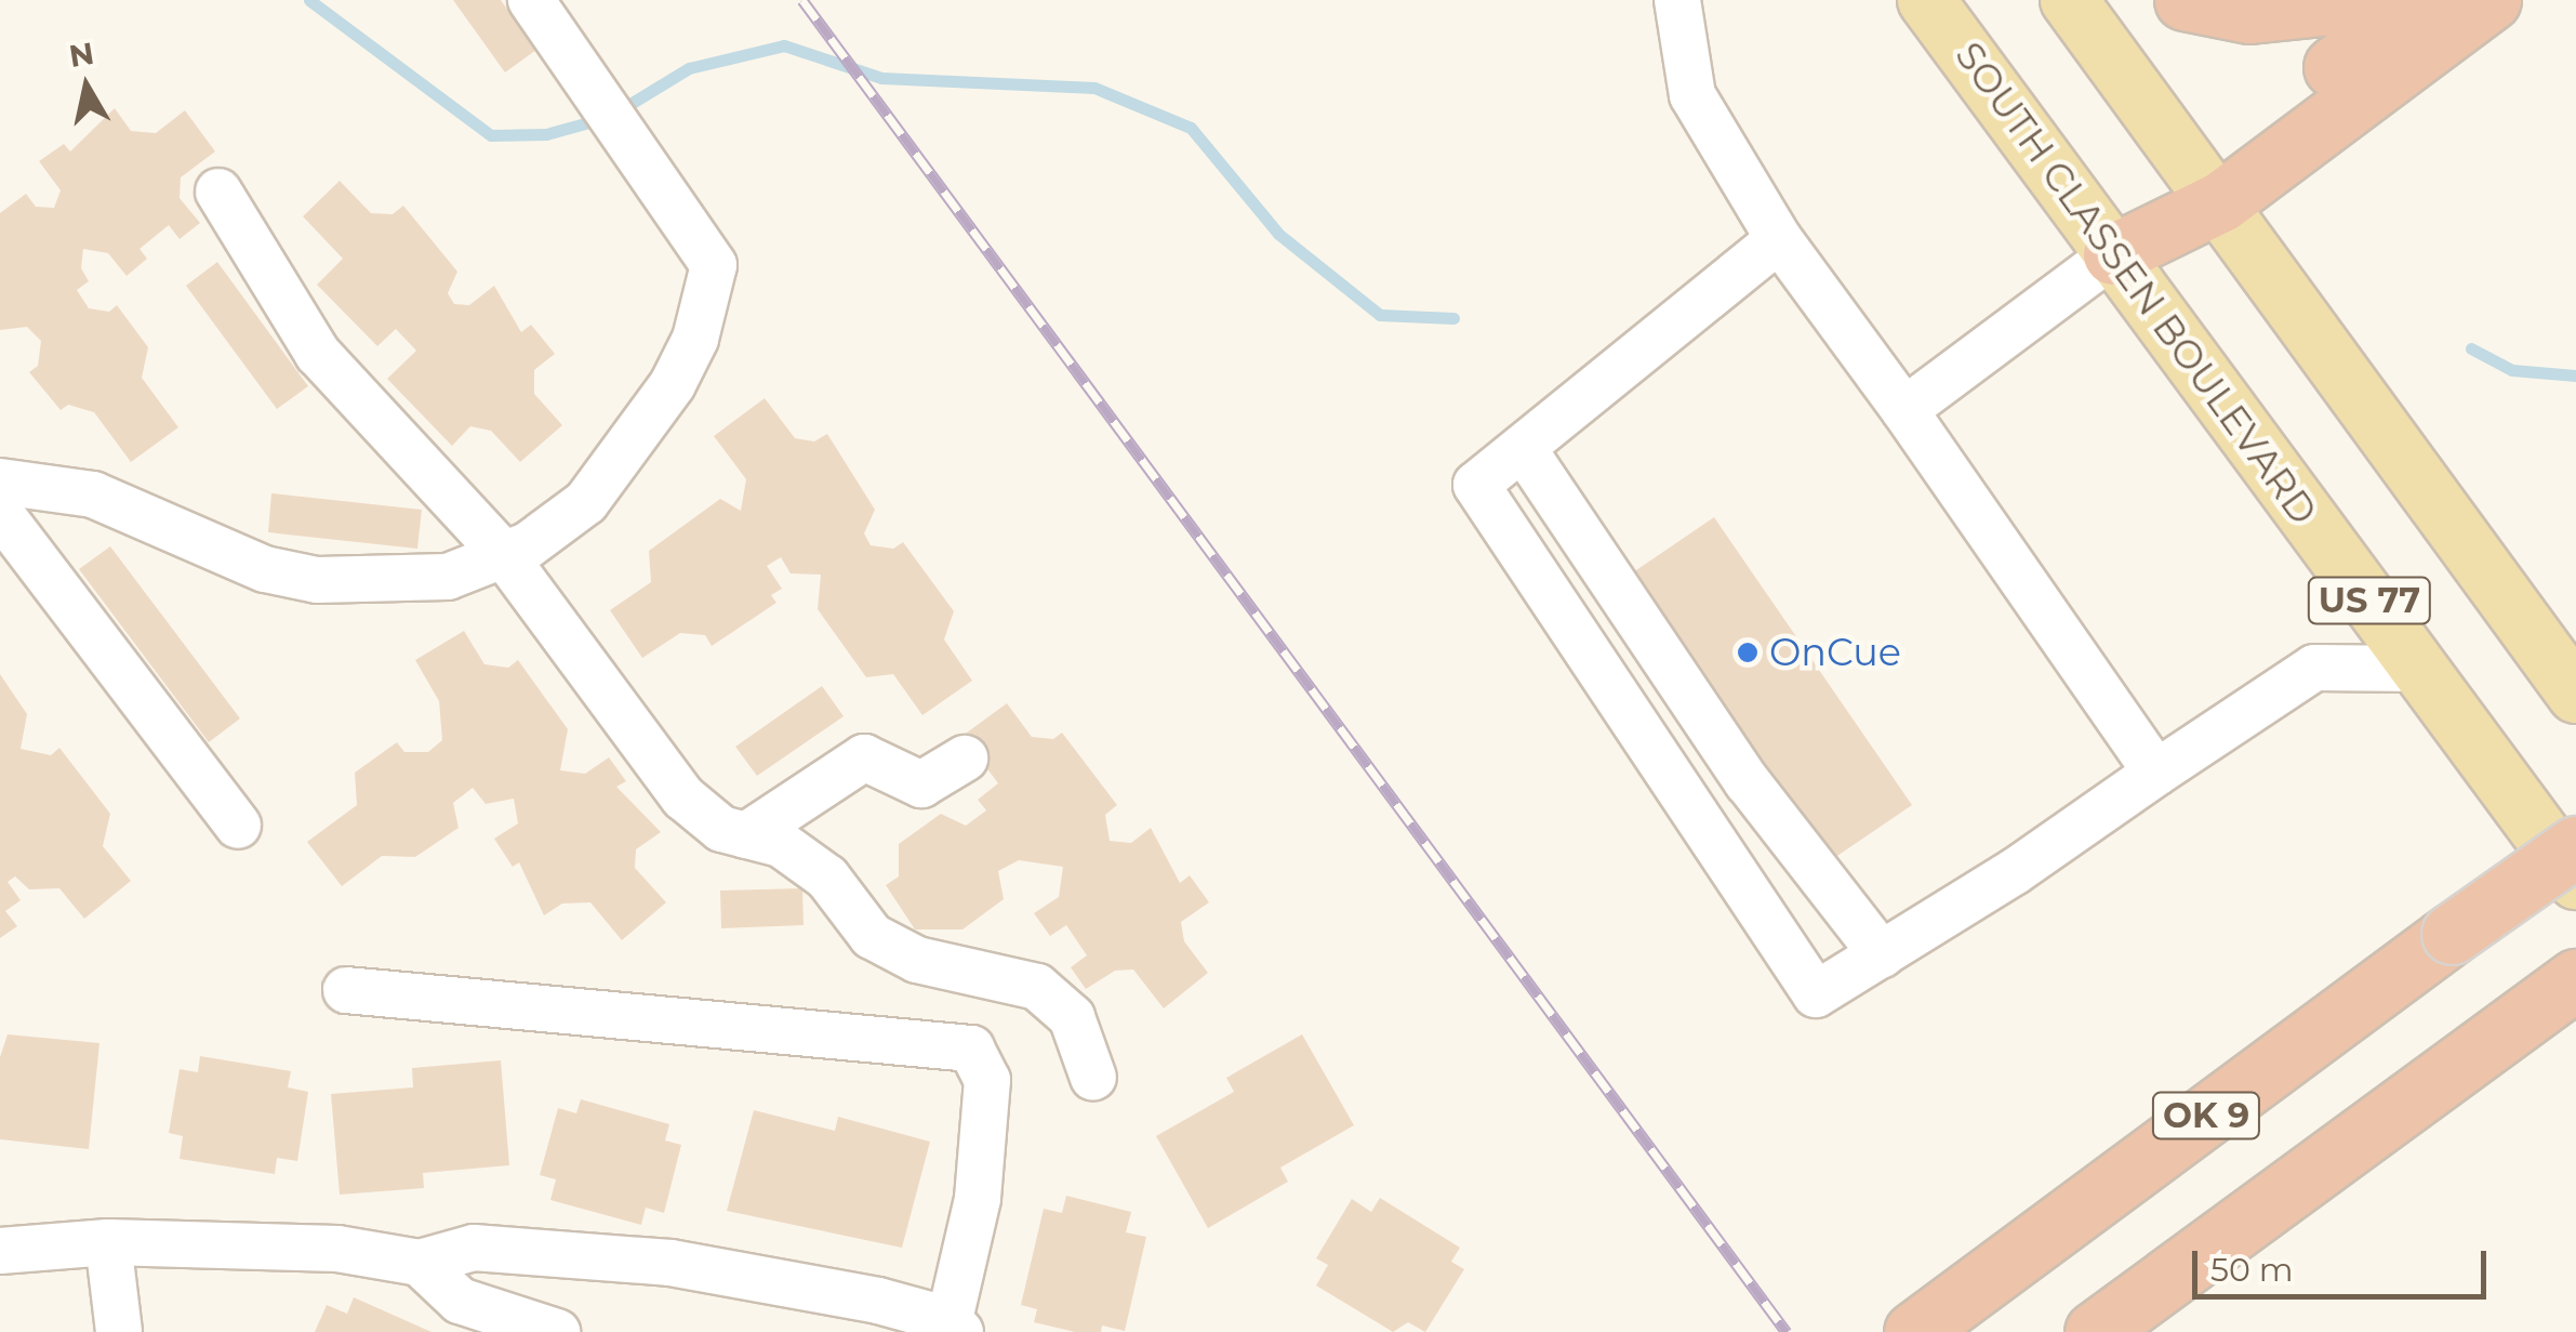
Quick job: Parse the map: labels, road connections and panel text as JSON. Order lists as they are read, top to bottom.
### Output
{
  "streets": {
    "highway": ["OK 9"],
    "main road": ["SOUTH CLASSEN BOULEVARD", "US 77"]
  },
  "places": ["OnCue"],
  "scale_bar": "50 m",
  "north": "top"
}
